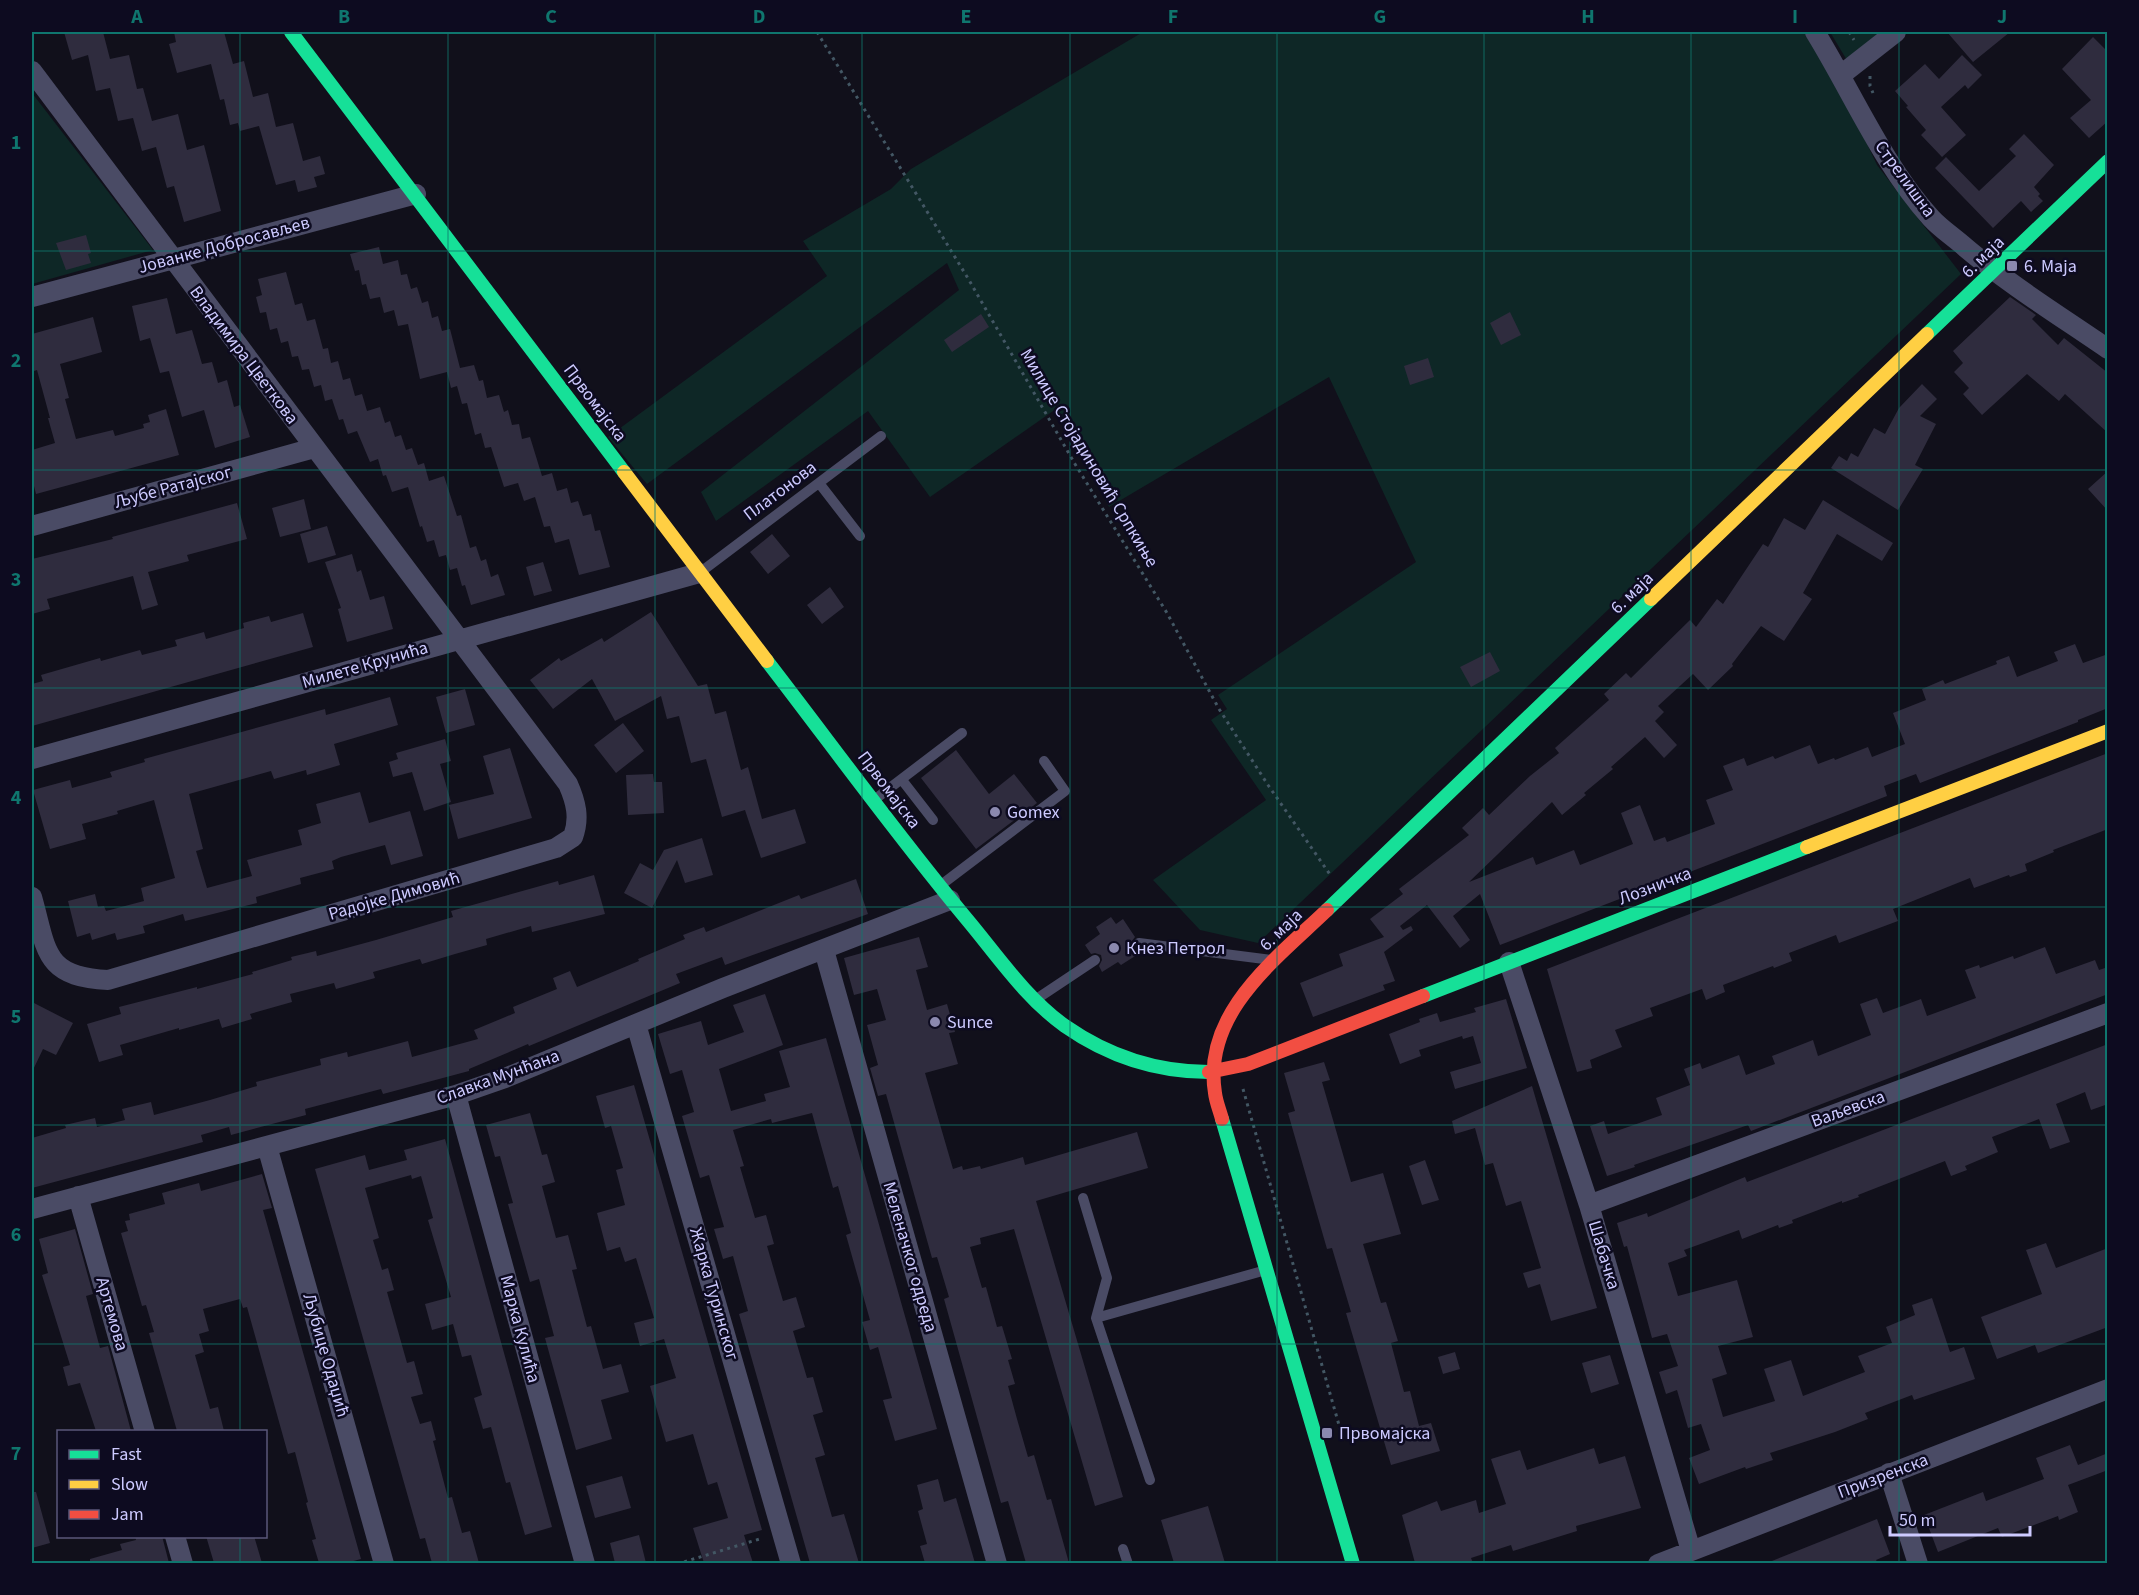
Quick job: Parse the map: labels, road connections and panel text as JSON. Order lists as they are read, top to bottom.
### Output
{
  "streets": {
    "street": [
      "Стрелишна",
      "Јованке Добросављев",
      "6. маја",
      "Владимира Цветкова",
      "Првомајска",
      "Љубе Ратајског",
      "Милете Крунића",
      "Лозничка",
      "Радојке Димовић",
      "Славка Мунћана",
      "Ваљевска",
      "Шабачка",
      "Меленачког одреда",
      "Жарка Туринског",
      "Артемова",
      "Марка Кулића",
      "Љубице Одаџић",
      "Призренска"
    ],
    "lane": ["Платонова"],
    "path": ["Милице Стојадиновић Српкиње"]
  },
  "crossings": [
    ["Стрелишна", "6. маја"],
    ["Јованке Добросављев", "Владимира Цветкова"],
    ["Јованке Добросављев", "Првомајска"],
    ["6. маја", "Првомајска"],
    ["6. маја", "Милице Стојадиновић Српкиње"],
    ["6. маја", "Лозничка"],
    ["Владимира Цветкова", "Љубе Ратајског"],
    ["Владимира Цветкова", "Милете Крунића"],
    ["Владимира Цветкова", "Радојке Димовић"],
    ["Првомајска", "Платонова"],
    ["Првомајска", "Милете Крунића"],
    ["Првомајска", "Лозничка"],
    ["Првомајска", "Славка Мунћана"],
    ["Платонова", "Милете Крунића"],
    ["Милете Крунића", "Радојке Димовић"],
    ["Лозничка", "Шабачка"],
    ["Славка Мунћана", "Меленачког одреда"],
    ["Славка Мунћана", "Жарка Туринског"],
    ["Славка Мунћана", "Артемова"],
    ["Славка Мунћана", "Марка Кулића"],
    ["Славка Мунћана", "Љубице Одаџић"],
    ["Ваљевска", "Шабачка"],
    ["Шабачка", "Призренска"]
  ],
  "places": {
    "transit": ["6. Маја", "Првомајска"],
    "other": ["Gomex", "Кнез Петрол", "Sunce"]
  },
  "legend": ["Fast", "Slow", "Jam"],
  "scale_bar": "50 m",
  "grid": {
    "columns": [
      "A",
      "B",
      "C",
      "D",
      "E",
      "F",
      "G",
      "H",
      "I",
      "J"
    ],
    "rows": [
      "1",
      "2",
      "3",
      "4",
      "5",
      "6",
      "7"
    ]
  }
}
